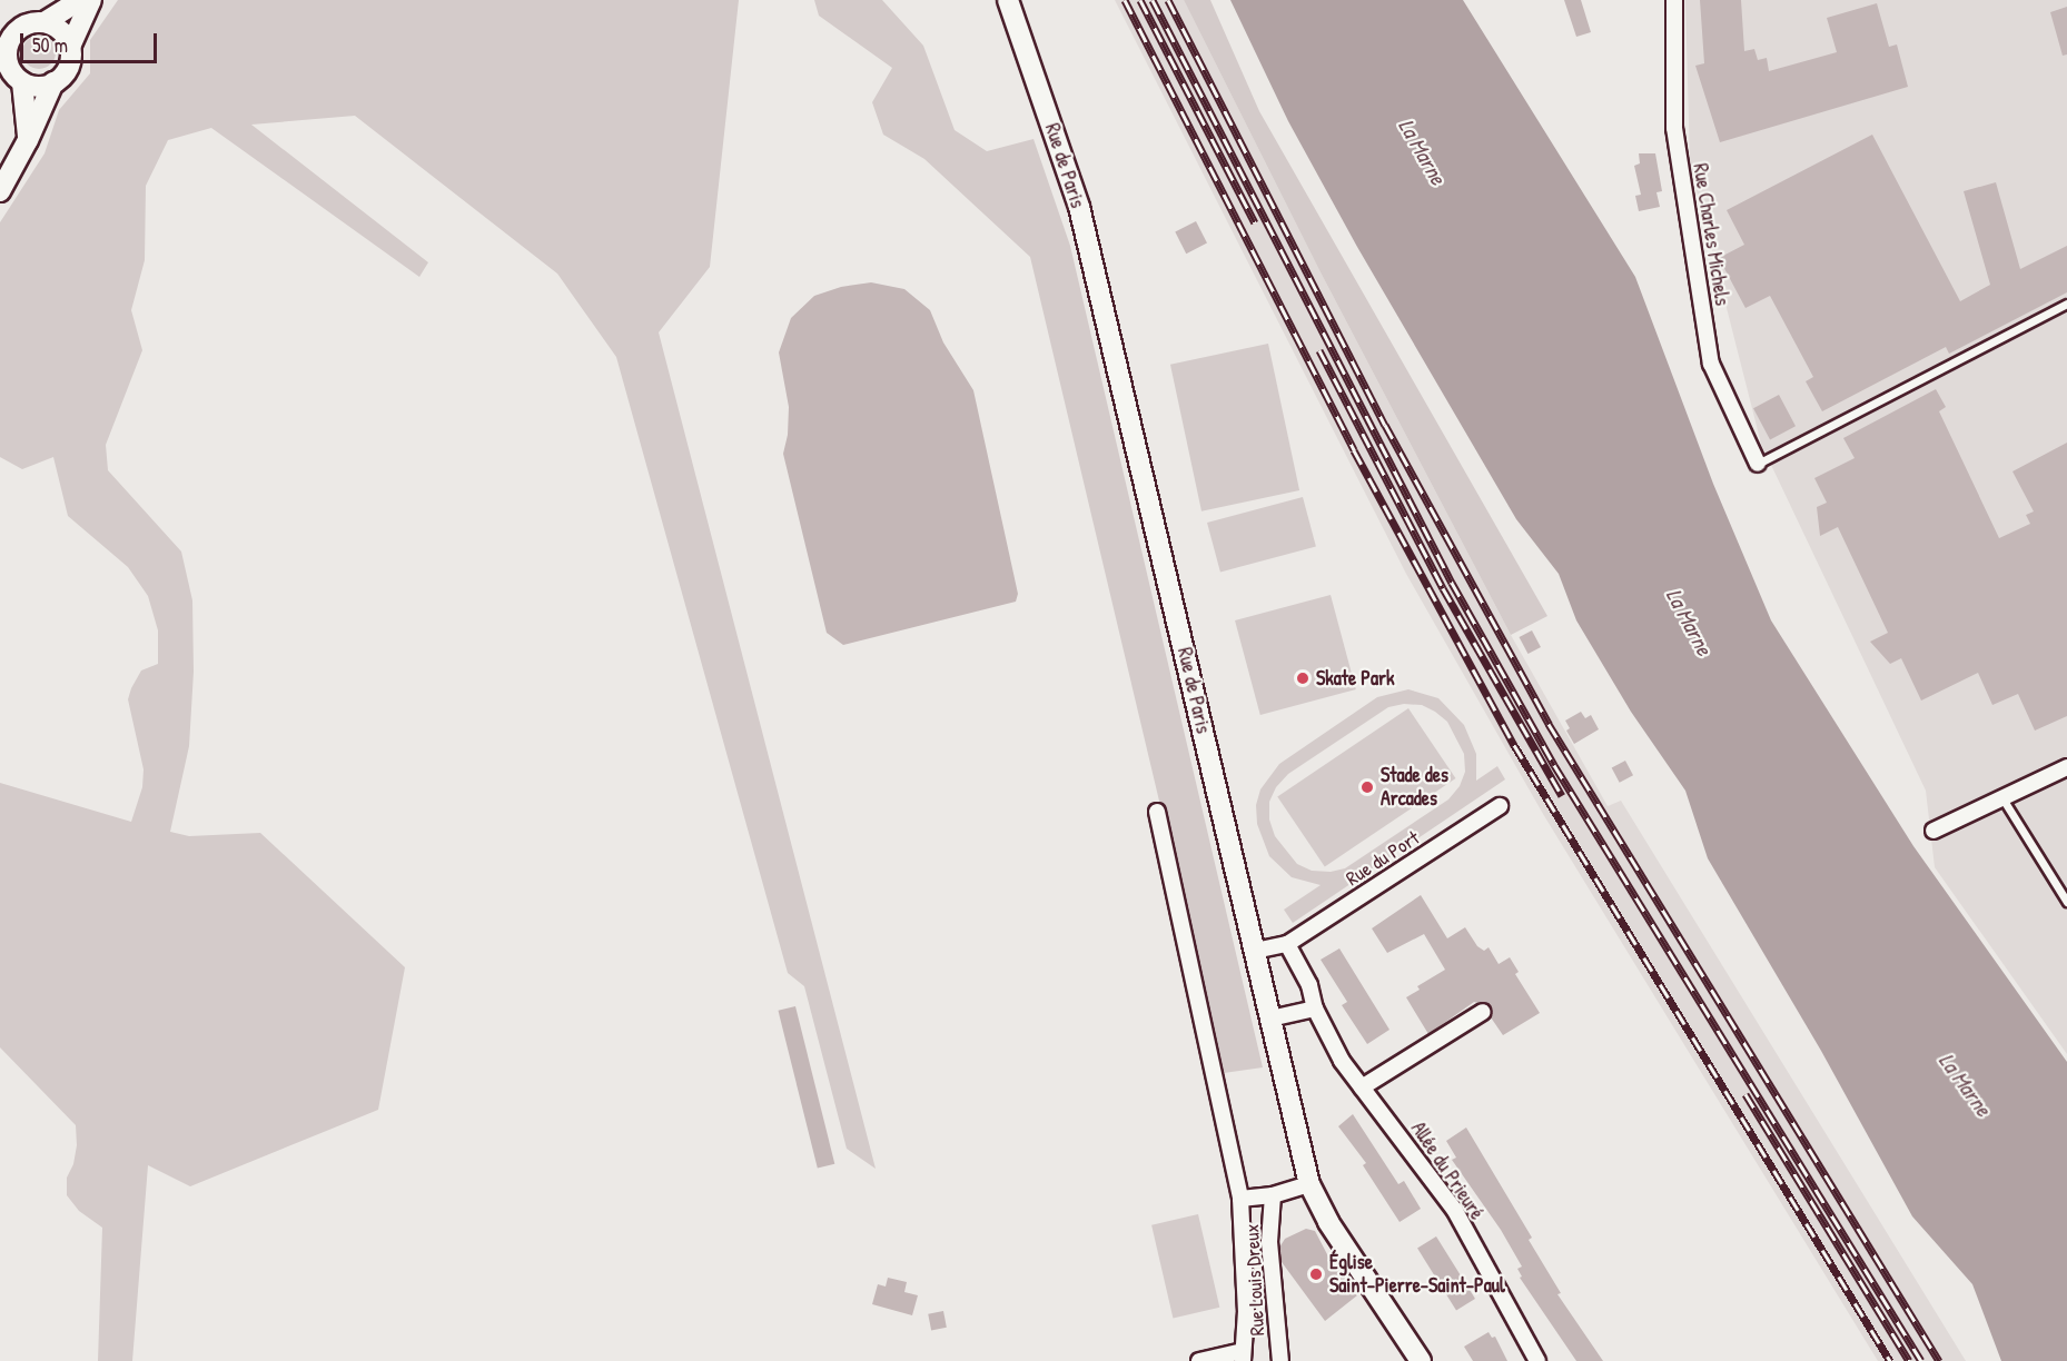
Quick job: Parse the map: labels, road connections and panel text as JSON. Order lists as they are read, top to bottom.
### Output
{
  "streets": {
    "main road": ["Rue de Paris"],
    "street": [
      "Rue Charles Michels",
      "Rue du Port",
      "Allée du Prieuré",
      "Rue Louis Dreux"
    ]
  },
  "crossings": [
    ["Rue de Paris", "Rue Louis Dreux"],
    ["Rue du Port", "Allée du Prieuré"]
  ],
  "water": ["La Marne"],
  "places": ["Skate Park", "Stade des Arcades", "Église Saint-Pierre-Saint-Paul"],
  "scale_bar": "50 m"
}
